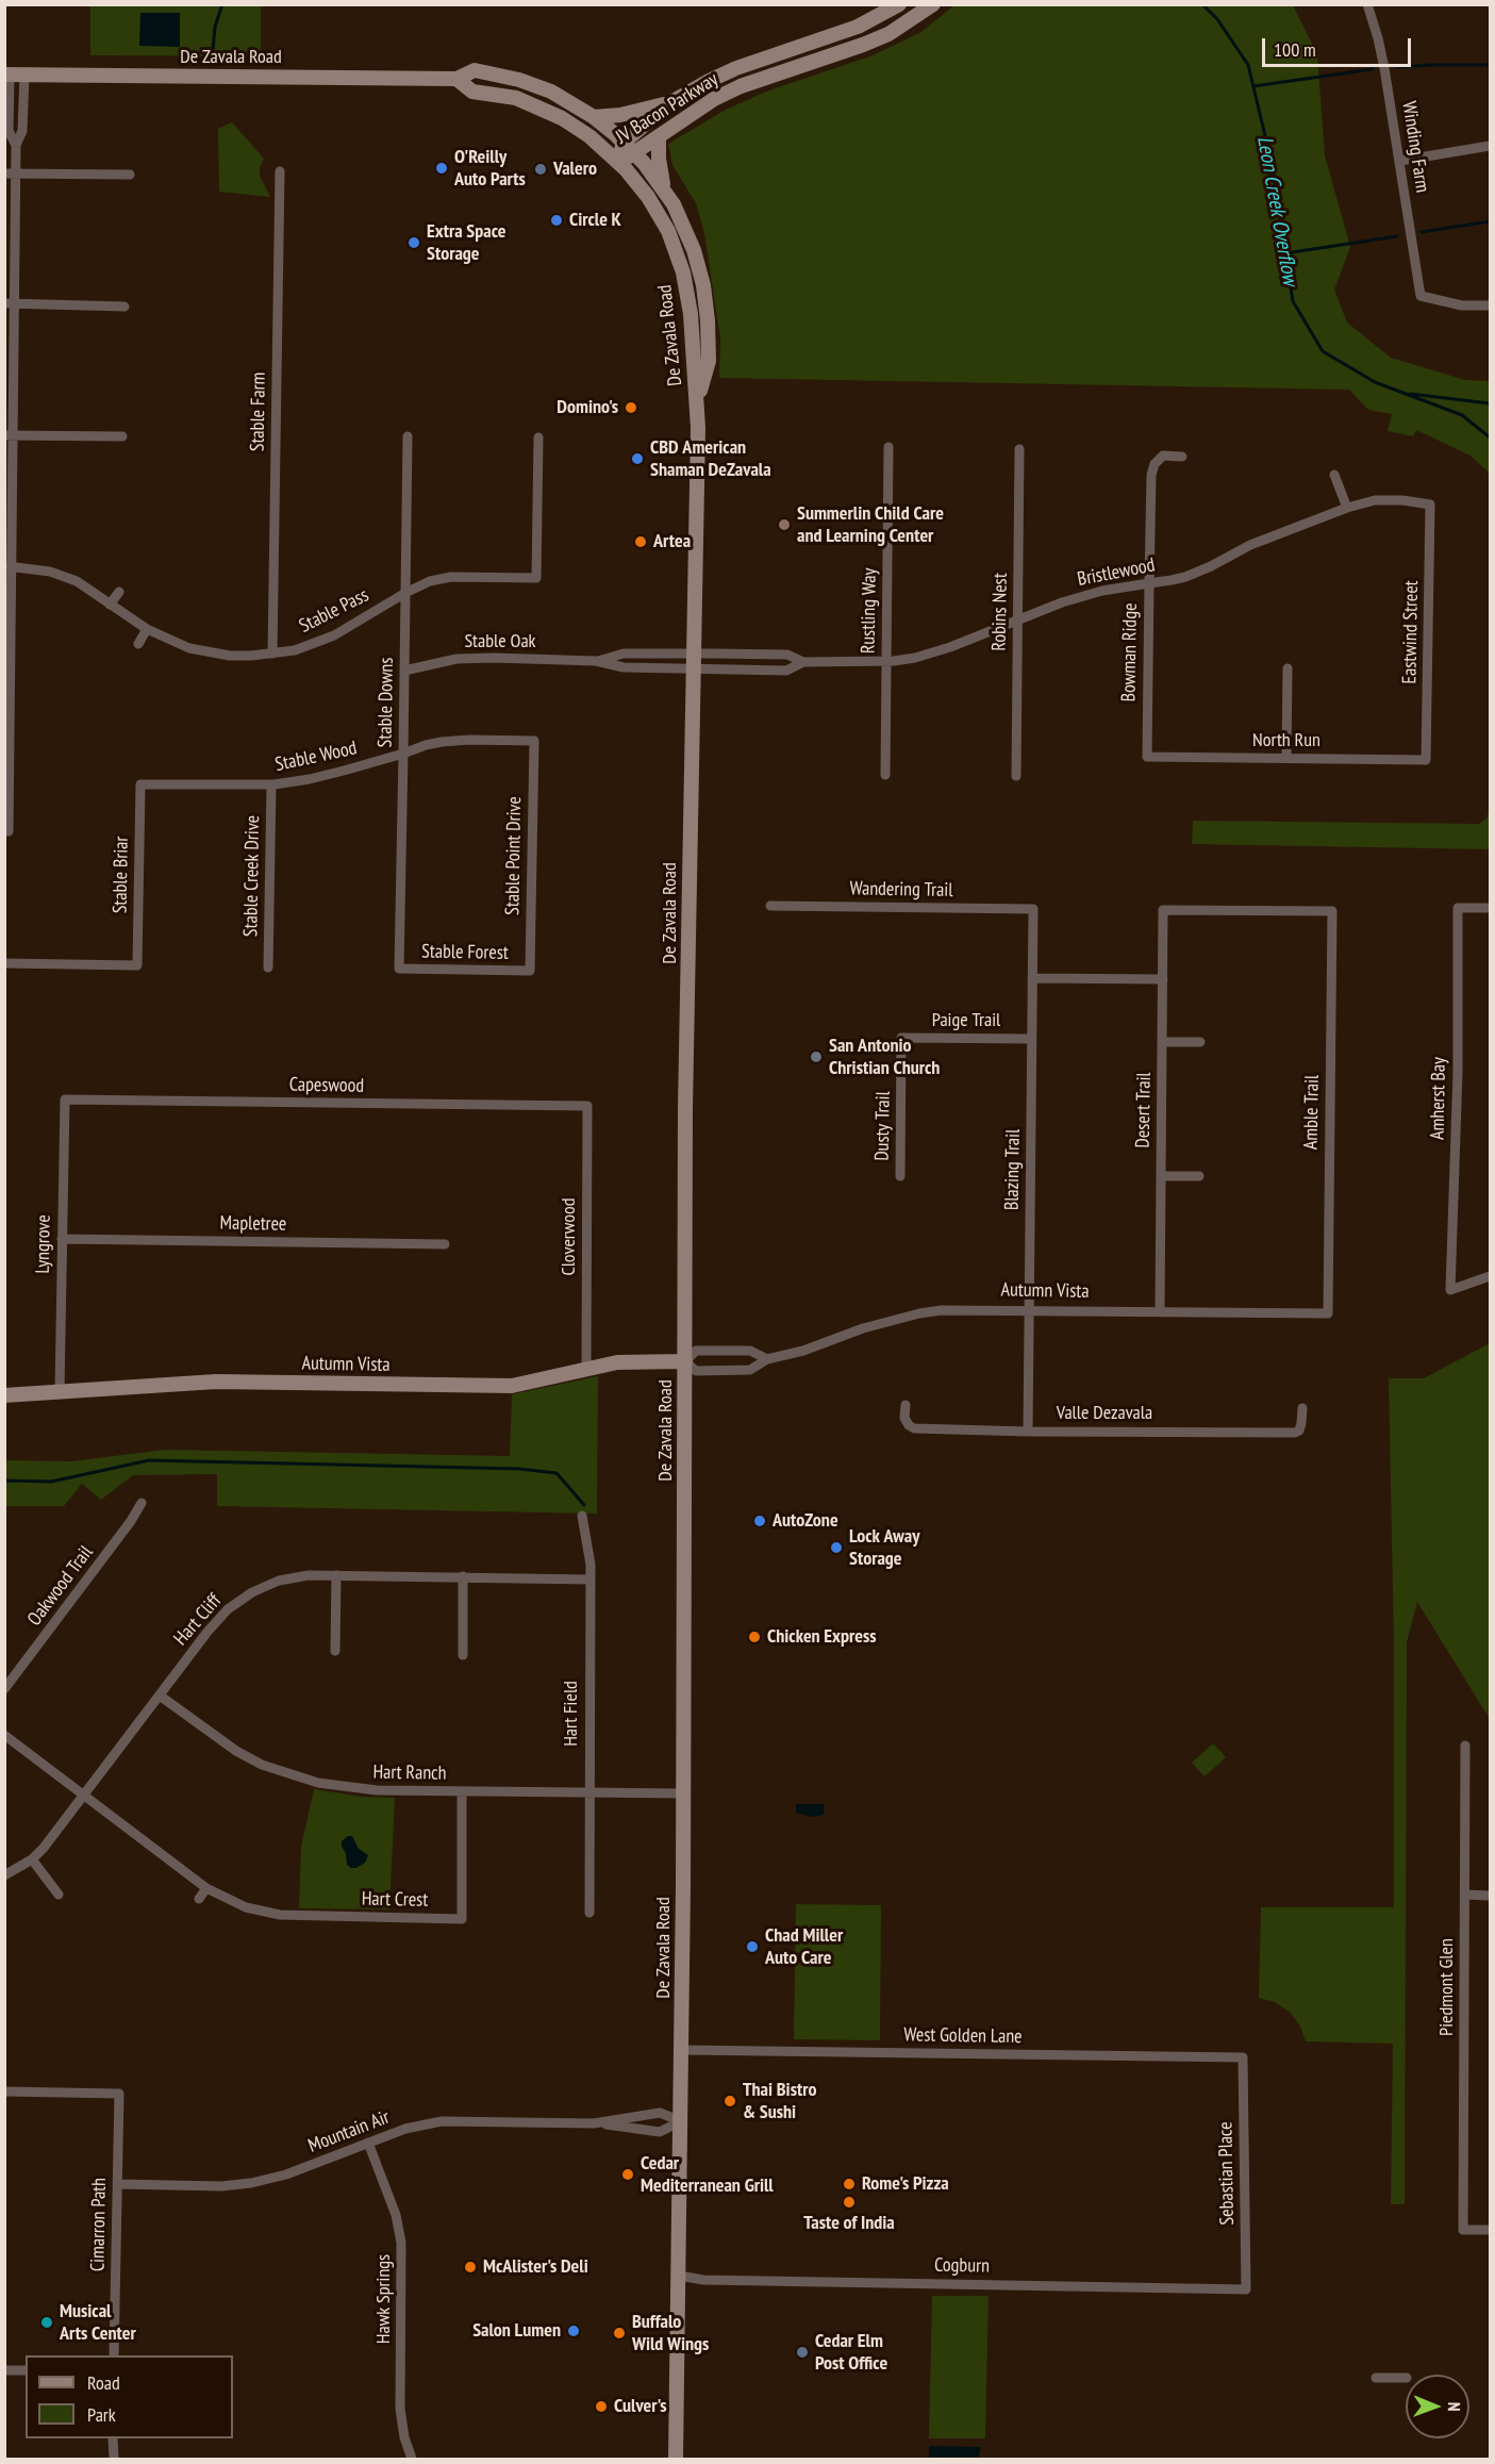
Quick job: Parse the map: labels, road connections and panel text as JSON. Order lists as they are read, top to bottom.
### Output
{
  "streets": {
    "main road": ["De Zavala Road", "JV Bacon Parkway", "Autumn Vista"],
    "street": [
      "Winding Farm",
      "Stable Farm",
      "Bristlewood",
      "Stable Pass",
      "Rustling Way",
      "Robins Nest",
      "Eastwind Street",
      "Stable Oak",
      "Bowman Ridge",
      "Stable Downs",
      "North Run",
      "Stable Wood",
      "Stable Point Drive",
      "Stable Briar",
      "Stable Creek Drive",
      "Wandering Trail",
      "Stable Forest",
      "Paige Trail",
      "Capeswood",
      "Amherst Bay",
      "Desert Trail",
      "Amble Trail",
      "Dusty Trail",
      "Blazing Trail",
      "Mapletree",
      "Cloverwood",
      "Lyngrove",
      "Valle Dezavala",
      "Oakwood Trail",
      "Hart Cliff",
      "Hart Field",
      "Hart Ranch",
      "Hart Crest",
      "Piedmont Glen",
      "West Golden Lane",
      "Mountain Air",
      "Sebastian Place",
      "Cimarron Path",
      "Cogburn",
      "Hawk Springs"
    ]
  },
  "crossings": [
    ["De Zavala Road", "JV Bacon Parkway"],
    ["De Zavala Road", "Bristlewood"],
    ["De Zavala Road", "Stable Oak"],
    ["De Zavala Road", "Autumn Vista"],
    ["De Zavala Road", "Hart Ranch"],
    ["De Zavala Road", "West Golden Lane"],
    ["De Zavala Road", "Mountain Air"],
    ["De Zavala Road", "Cogburn"],
    ["Stable Farm", "Stable Pass"],
    ["Bristlewood", "Rustling Way"],
    ["Bristlewood", "Robins Nest"],
    ["Bristlewood", "Eastwind Street"],
    ["Bristlewood", "Stable Oak"],
    ["Bristlewood", "Bowman Ridge"],
    ["Stable Pass", "Stable Downs"],
    ["Eastwind Street", "North Run"],
    ["Stable Oak", "Stable Downs"],
    ["Bowman Ridge", "North Run"],
    ["Stable Downs", "Stable Wood"],
    ["Stable Downs", "Stable Forest"],
    ["Stable Wood", "Stable Point Drive"],
    ["Stable Wood", "Stable Briar"],
    ["Stable Wood", "Stable Creek Drive"],
    ["Stable Point Drive", "Stable Forest"],
    ["Wandering Trail", "Blazing Trail"],
    ["Paige Trail", "Dusty Trail"],
    ["Paige Trail", "Blazing Trail"],
    ["Capeswood", "Cloverwood"],
    ["Capeswood", "Lyngrove"],
    ["Desert Trail", "Amble Trail"],
    ["Desert Trail", "Autumn Vista"],
    ["Amble Trail", "Autumn Vista"],
    ["Blazing Trail", "Autumn Vista"],
    ["Blazing Trail", "Valle Dezavala"],
    ["Mapletree", "Lyngrove"],
    ["Cloverwood", "Autumn Vista"],
    ["Lyngrove", "Autumn Vista"],
    ["Hart Cliff", "Hart Field"],
    ["Hart Cliff", "Hart Ranch"],
    ["Hart Cliff", "Hart Crest"],
    ["Hart Field", "Hart Ranch"],
    ["Hart Ranch", "Hart Crest"],
    ["West Golden Lane", "Sebastian Place"],
    ["Mountain Air", "Cimarron Path"],
    ["Mountain Air", "Hawk Springs"],
    ["Sebastian Place", "Cogburn"]
  ],
  "water": ["Leon Creek Overflow"],
  "places": [
    "O'Reilly Auto Parts",
    "Valero",
    "Circle K",
    "Extra Space Storage",
    "Domino's",
    "CBD American Shaman DeZavala",
    "Summerlin Child Care and Learning Center",
    "Artea",
    "San Antonio Christian Church",
    "AutoZone",
    "Lock Away Storage",
    "Chicken Express",
    "Chad Miller Auto Care",
    "Thai Bistro & Sushi",
    "Cedar Mediterranean Grill",
    "Rome's Pizza",
    "Taste of India",
    "McAlister's Deli",
    "Musical Arts Center",
    "Salon Lumen",
    "Buffalo Wild Wings",
    "Cedar Elm Post Office",
    "Culver's"
  ],
  "legend": ["Road", "Park"],
  "scale_bar": "100 m",
  "north": "right"
}
